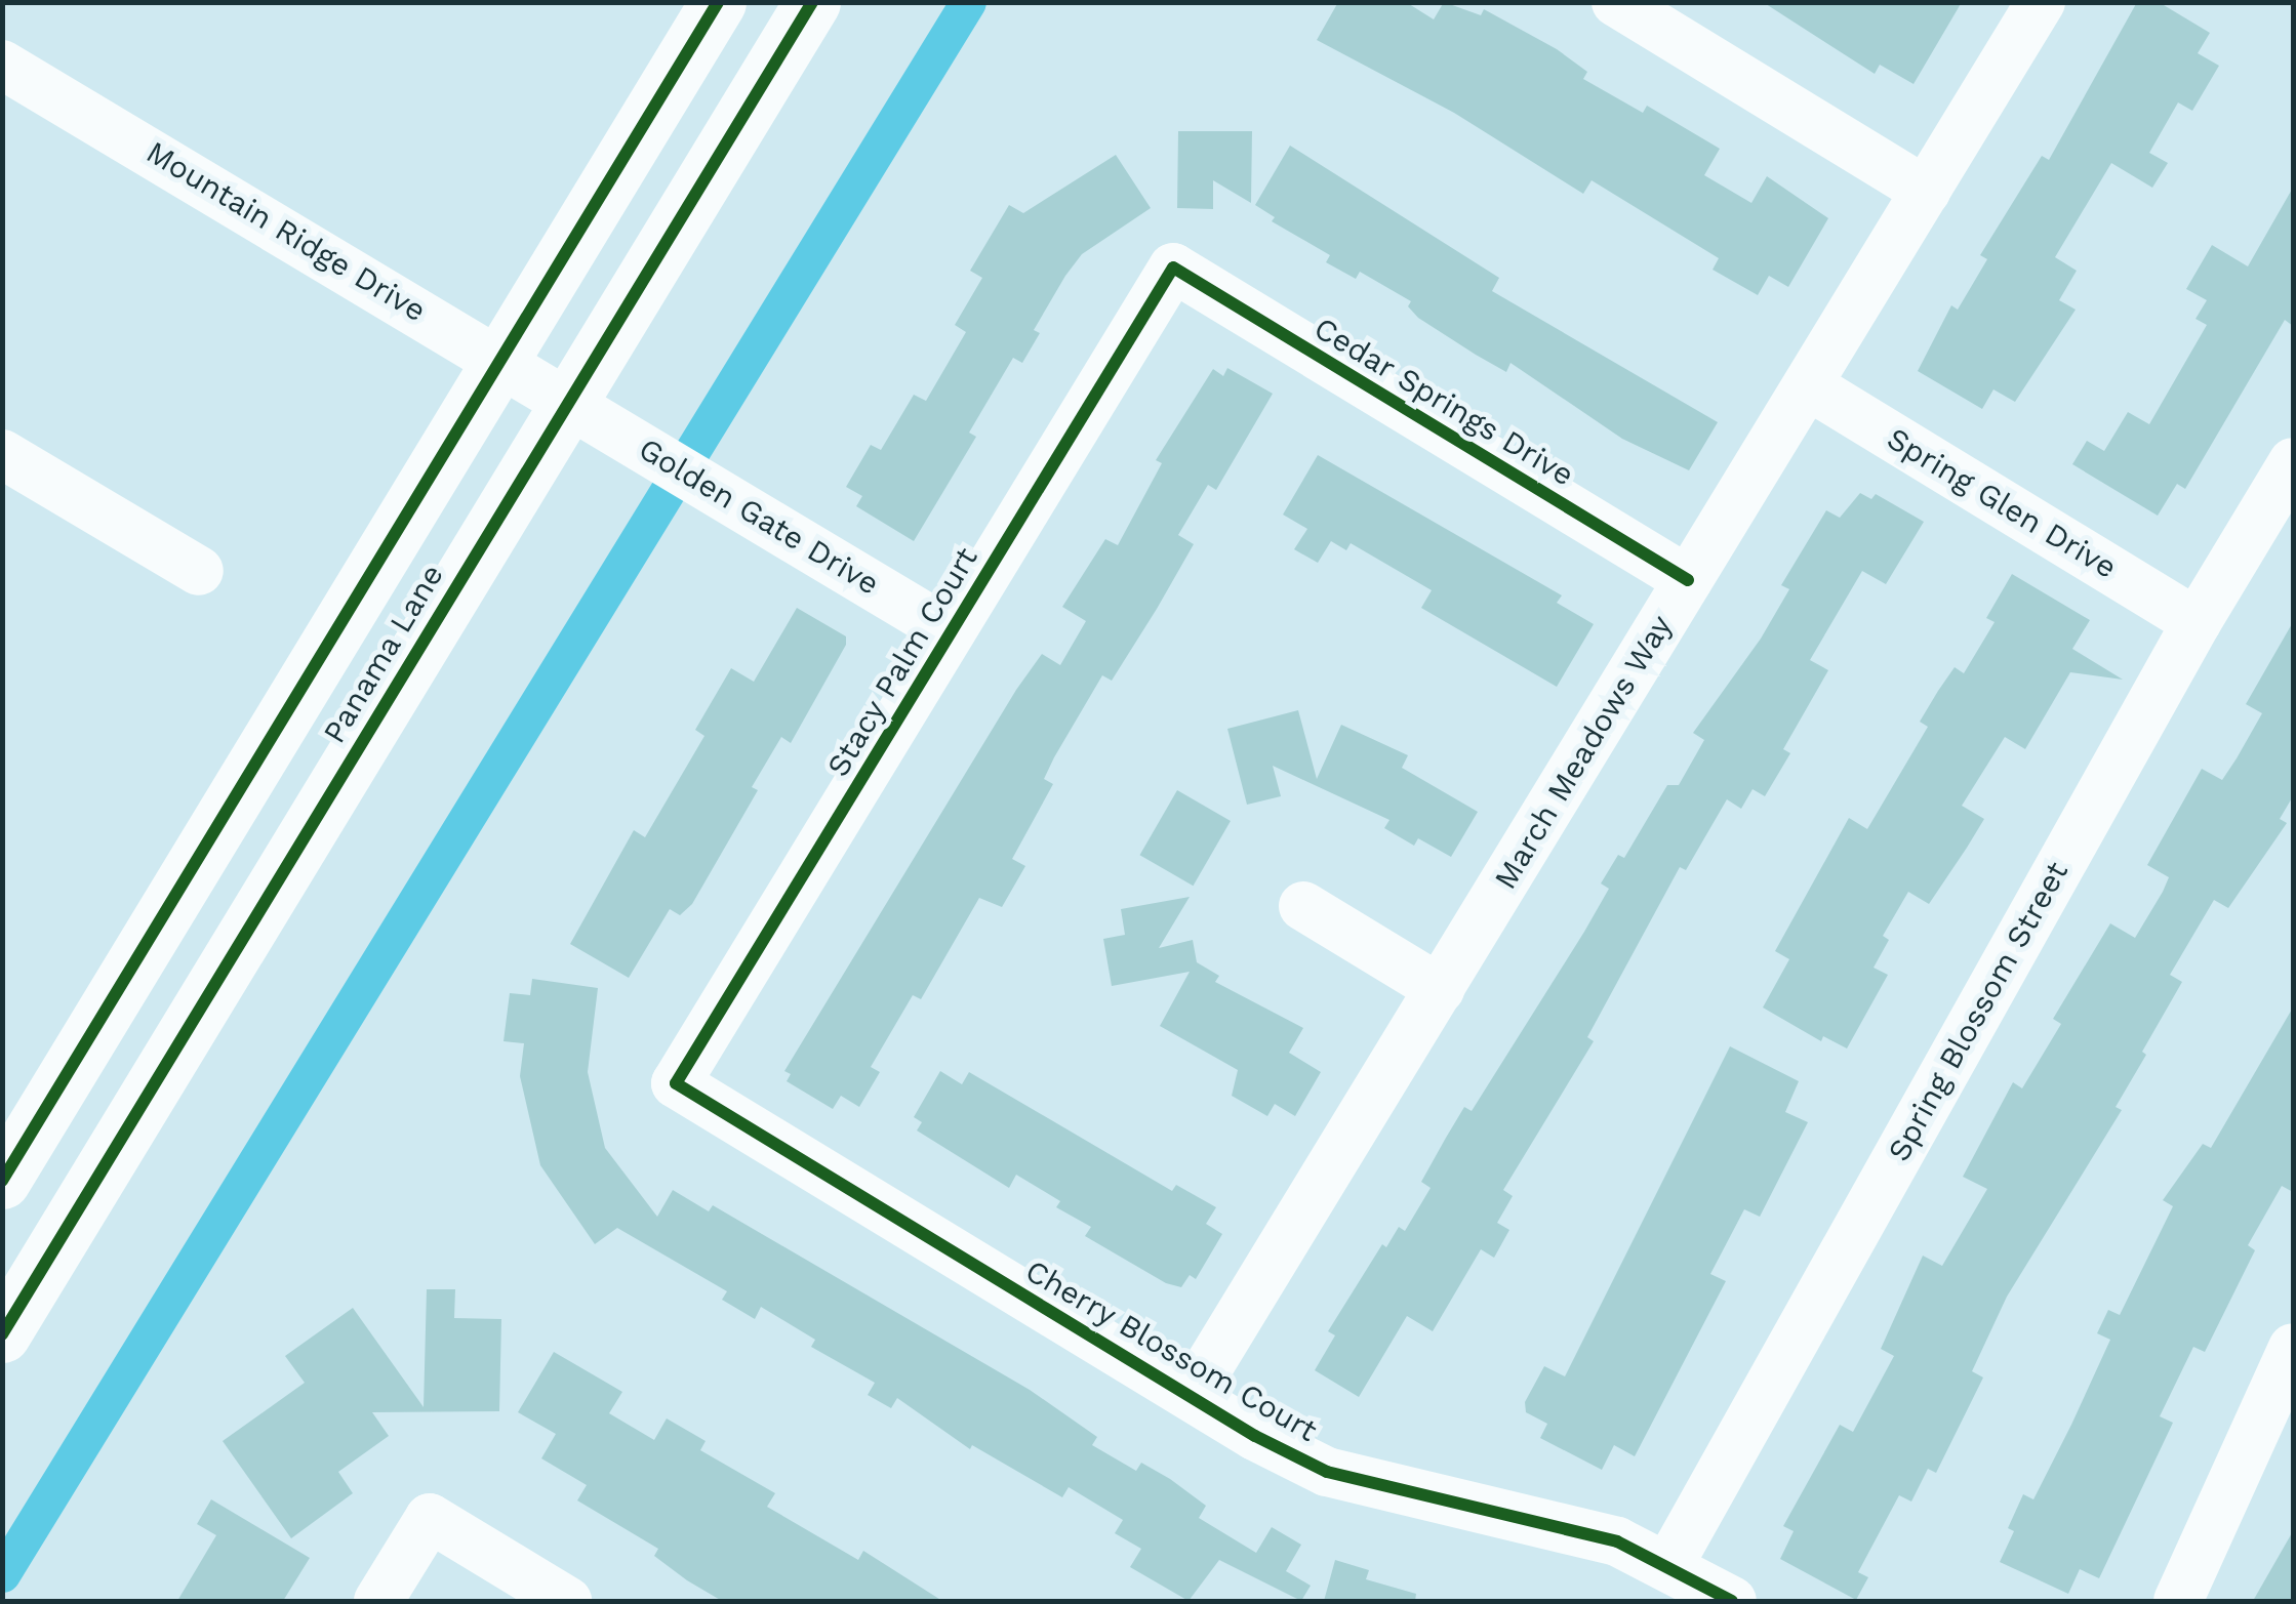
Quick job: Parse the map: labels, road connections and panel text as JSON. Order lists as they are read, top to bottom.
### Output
{
  "streets": {
    "main road": ["Panama Lane"],
    "street": [
      "Mountain Ridge Drive",
      "Cedar Springs Drive",
      "Spring Glen Drive",
      "Golden Gate Drive",
      "Stacy Palm Court",
      "March Meadows Way",
      "Spring Blossom Street",
      "Cherry Blossom Court"
    ]
  },
  "crossings": [
    ["Mountain Ridge Drive", "Golden Gate Drive"],
    ["Mountain Ridge Drive", "Panama Lane"],
    ["Cedar Springs Drive", "Stacy Palm Court"],
    ["Cedar Springs Drive", "March Meadows Way"],
    ["Spring Glen Drive", "March Meadows Way"],
    ["Spring Glen Drive", "Spring Blossom Street"],
    ["Golden Gate Drive", "Panama Lane"],
    ["Golden Gate Drive", "Stacy Palm Court"],
    ["Stacy Palm Court", "Cherry Blossom Court"],
    ["March Meadows Way", "Cherry Blossom Court"],
    ["Spring Blossom Street", "Cherry Blossom Court"]
  ]
}
